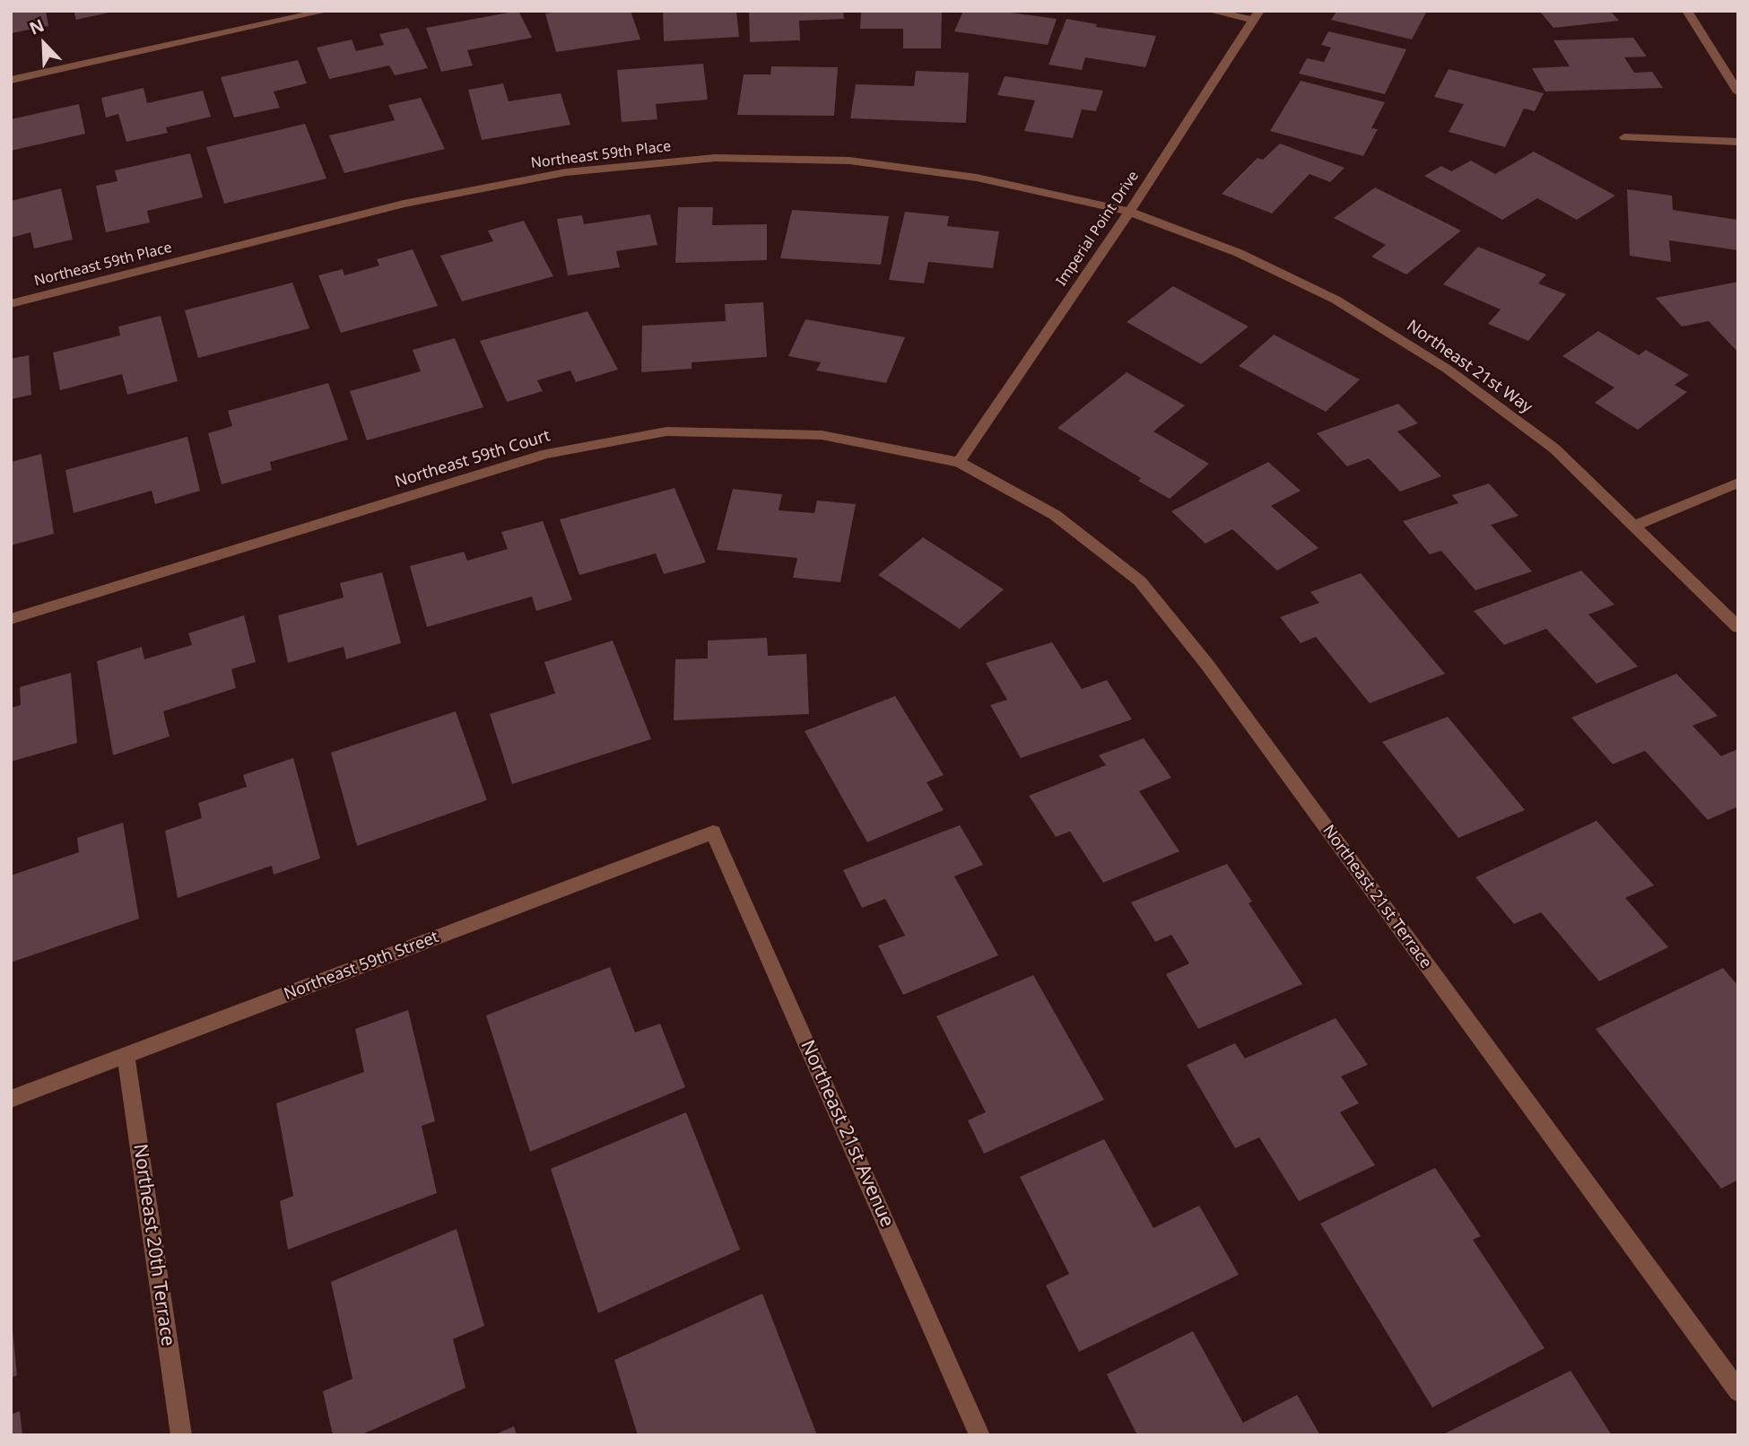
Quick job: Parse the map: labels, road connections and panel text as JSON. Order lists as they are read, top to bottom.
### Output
{
  "streets": {
    "street": [
      "Northeast 59th Place",
      "Imperial Point Drive",
      "Northeast 21st Way",
      "Northeast 59th Court",
      "Northeast 21st Terrace",
      "Northeast 59th Street",
      "Northeast 21st Avenue",
      "Northeast 20th Terrace"
    ]
  },
  "crossings": [
    ["Northeast 59th Place", "Imperial Point Drive"],
    ["Northeast 59th Place", "Northeast 21st Way"],
    ["Imperial Point Drive", "Northeast 21st Way"],
    ["Imperial Point Drive", "Northeast 59th Court"],
    ["Imperial Point Drive", "Northeast 21st Terrace"],
    ["Northeast 59th Court", "Northeast 21st Terrace"],
    ["Northeast 59th Street", "Northeast 21st Avenue"],
    ["Northeast 59th Street", "Northeast 20th Terrace"]
  ],
  "north": "top left"
}
